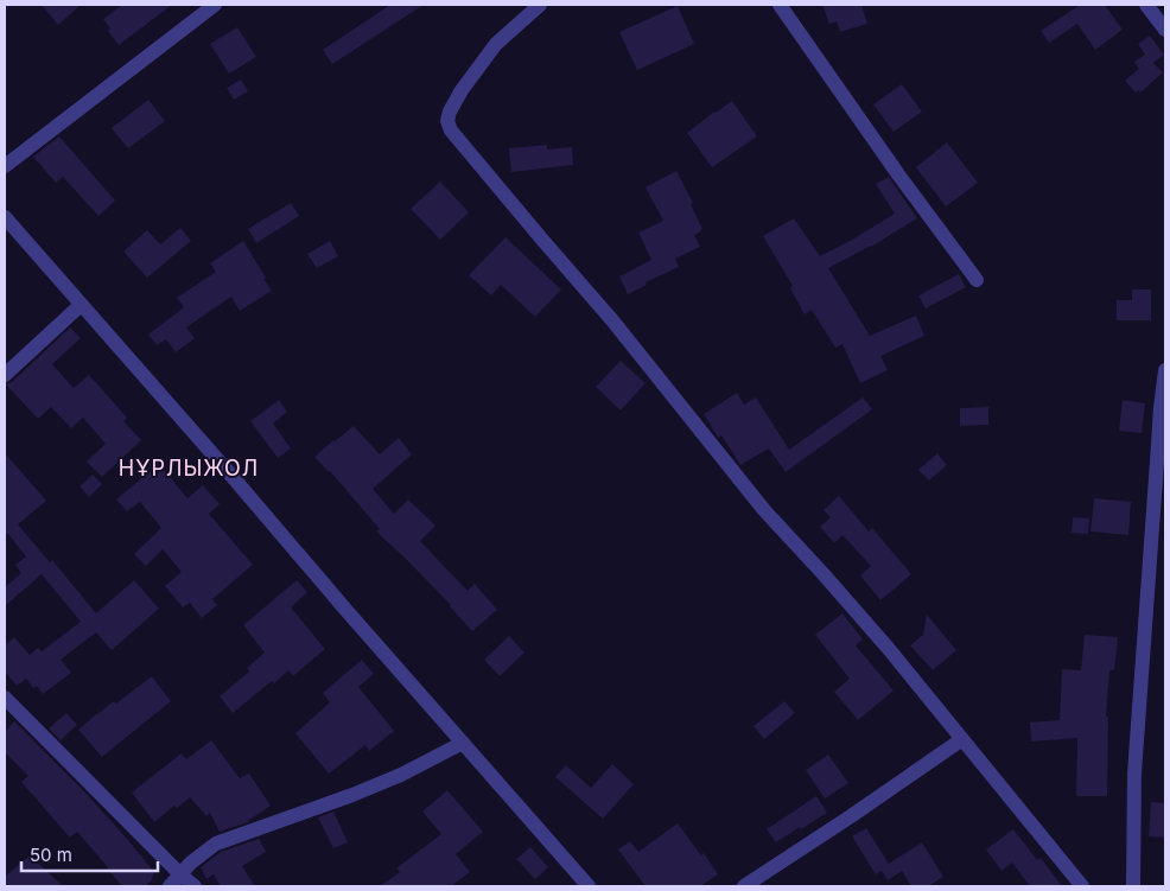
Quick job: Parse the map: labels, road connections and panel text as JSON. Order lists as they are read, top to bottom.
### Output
{
  "districts": ["НҰРЛЫЖОЛ"],
  "scale_bar": "50 m"
}
